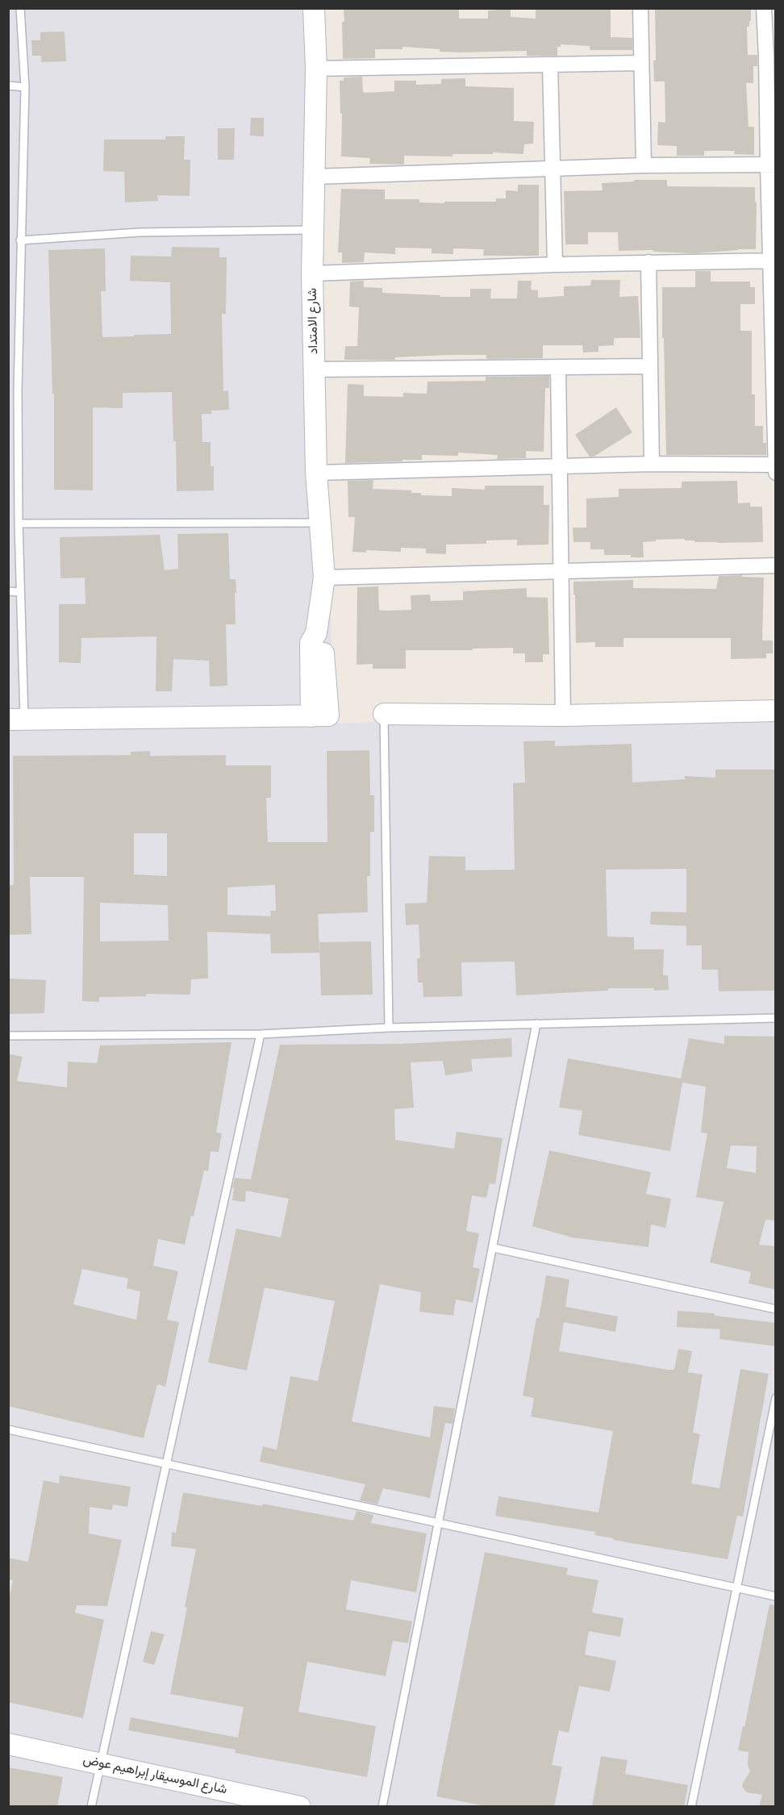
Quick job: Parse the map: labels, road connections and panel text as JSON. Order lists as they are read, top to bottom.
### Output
{
  "streets": {
    "street": ["شارع الامتداد", "شارع الموسيقار إبراهيم عوض"]
  }
}
